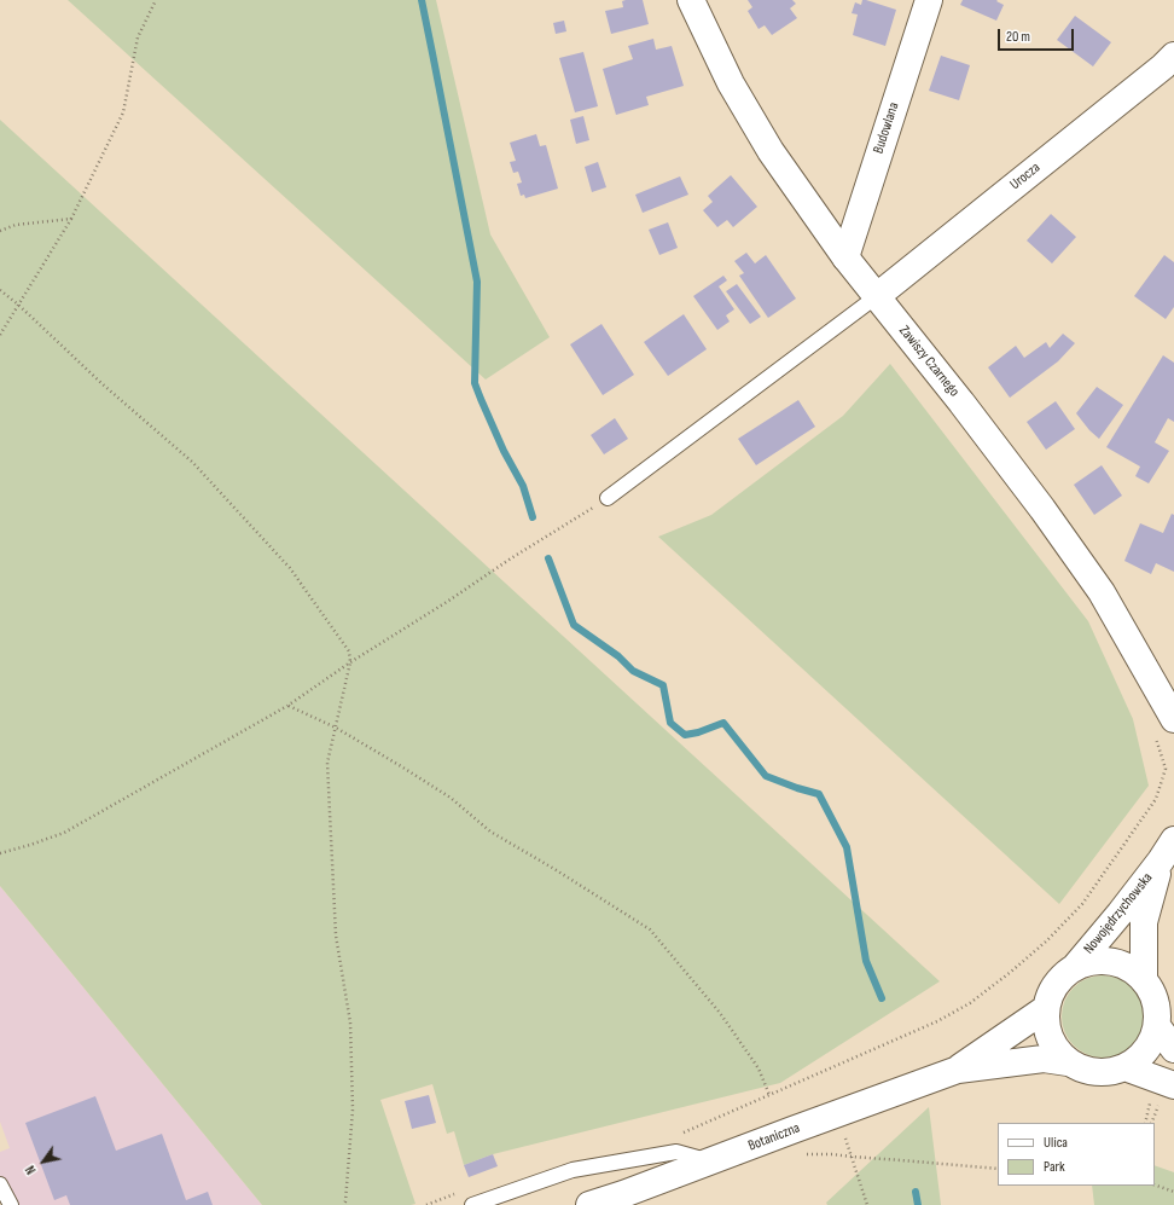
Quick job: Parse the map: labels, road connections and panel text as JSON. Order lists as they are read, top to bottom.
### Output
{
  "streets": {
    "street": [
      "Budowlana",
      "Urocza",
      "Zawiszy Czarnego",
      "Nowojędrzychowska",
      "Botaniczna"
    ]
  },
  "crossings": [
    ["Budowlana", "Zawiszy Czarnego"],
    ["Urocza", "Zawiszy Czarnego"],
    ["Nowojędrzychowska", "Botaniczna"]
  ],
  "legend": ["Ulica", "Park"],
  "scale_bar": "20 m",
  "north": "bottom left"
}
